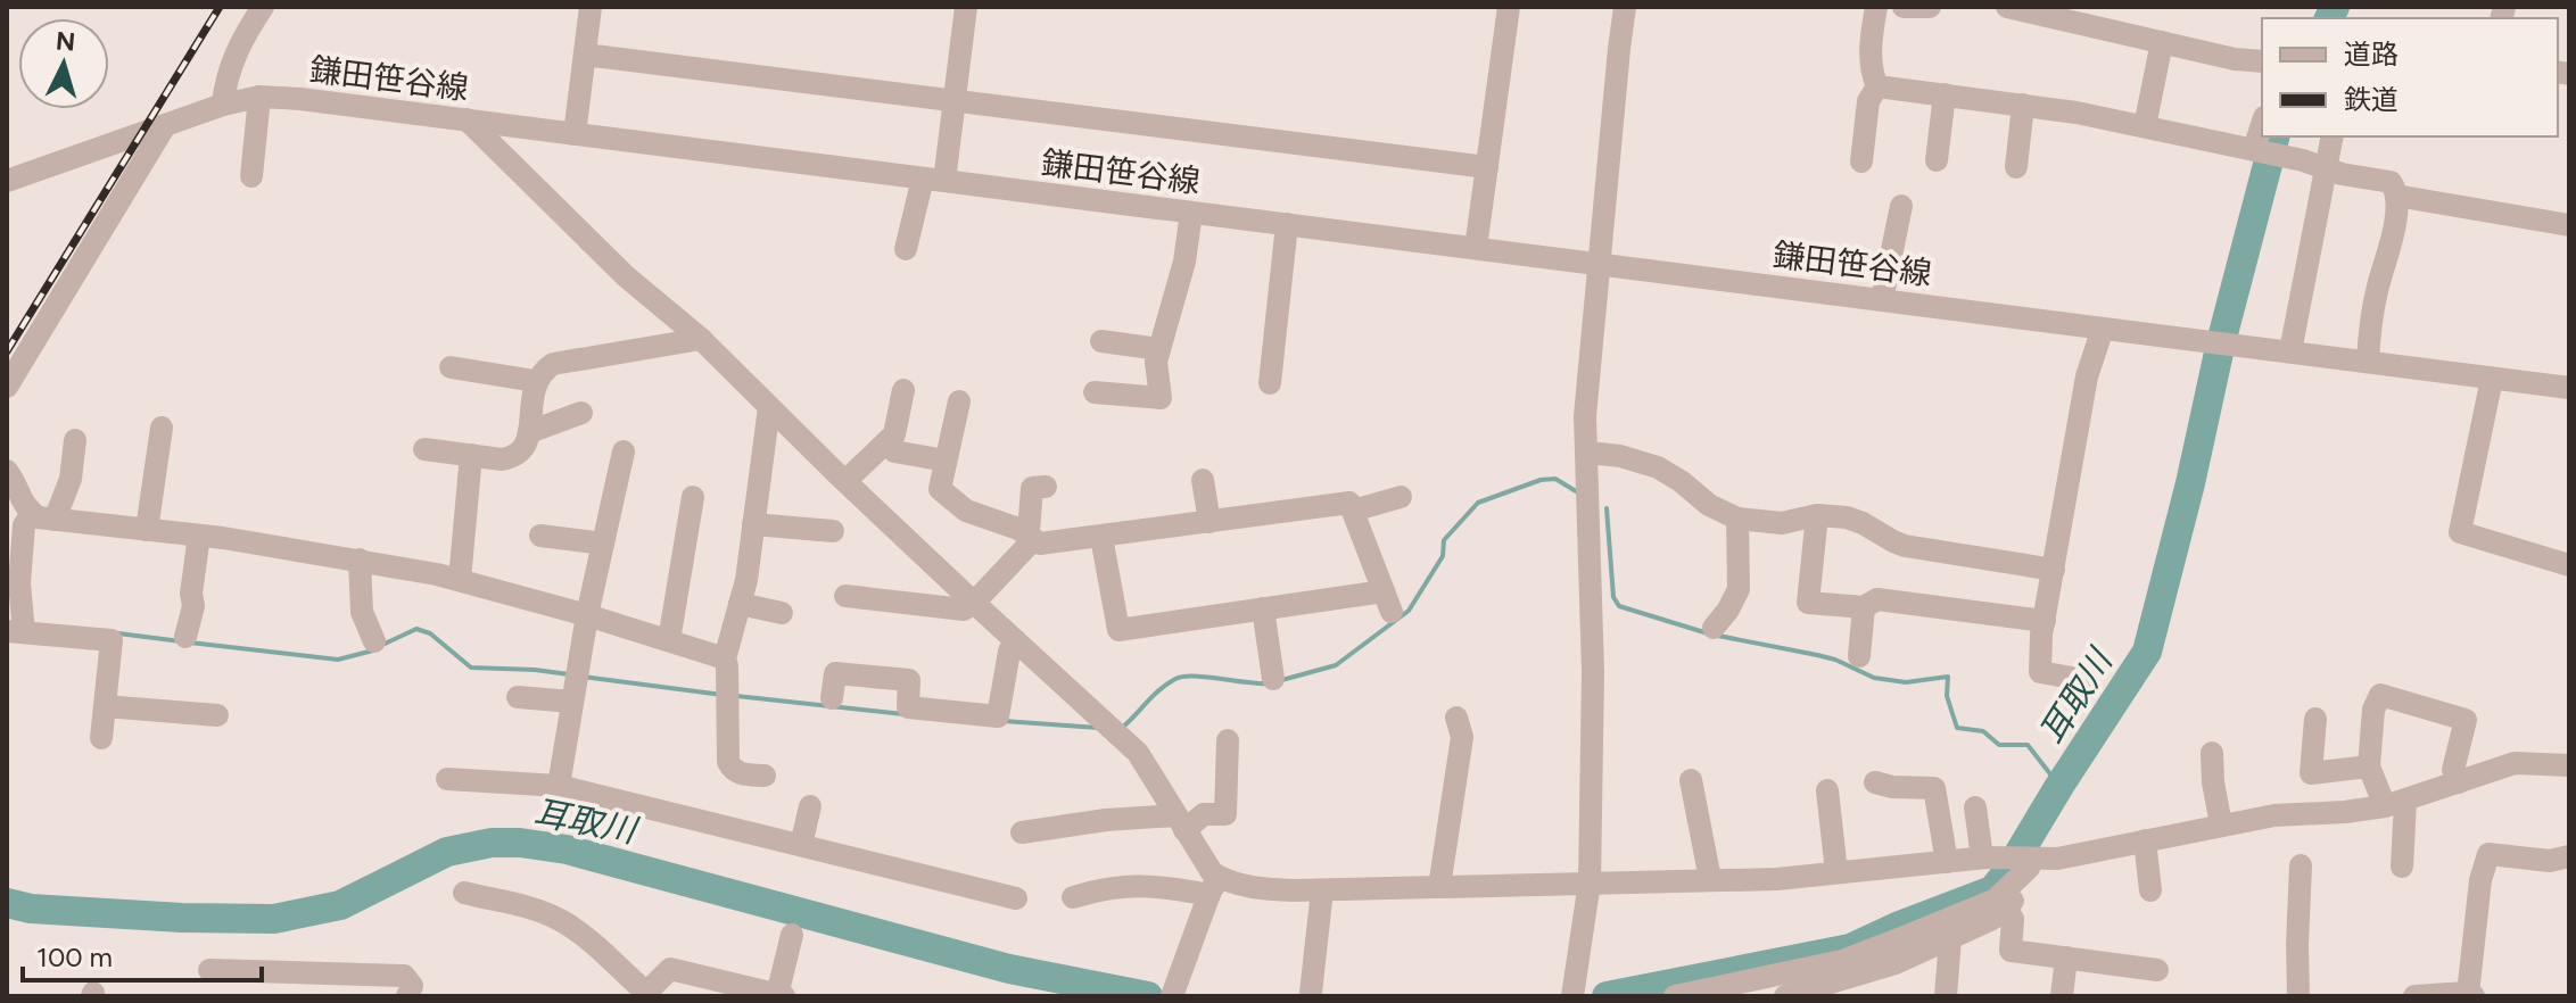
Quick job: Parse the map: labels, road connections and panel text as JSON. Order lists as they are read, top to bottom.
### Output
{
  "streets": {
    "street": ["鎌田笹谷線"]
  },
  "water": ["耳取川"],
  "legend": ["道路", "鉄道"],
  "scale_bar": "100 m",
  "north": "top"
}
